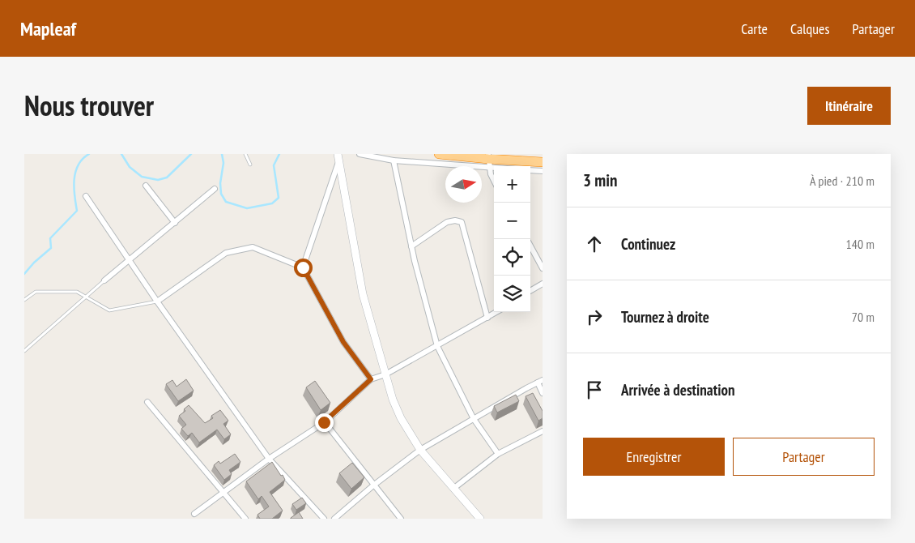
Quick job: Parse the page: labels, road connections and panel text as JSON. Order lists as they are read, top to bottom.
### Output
{
  "north": "right",
  "page": {
    "header": "Mapleaf",
    "nav": ["Carte", "Calques", "Partager"],
    "title": "Nous trouver",
    "buttons": [
      "Itinéraire",
      ["Enregistrer", "Partager"]
    ],
    "heading": ["3 min", "À pied · 210 m"],
    "map_buttons": ["+", "−"],
    "list": [
      ["Continuez", "140 m"],
      ["Tournez à droite", "70 m"],
      "Arrivée à destination"
    ]
  }
}
